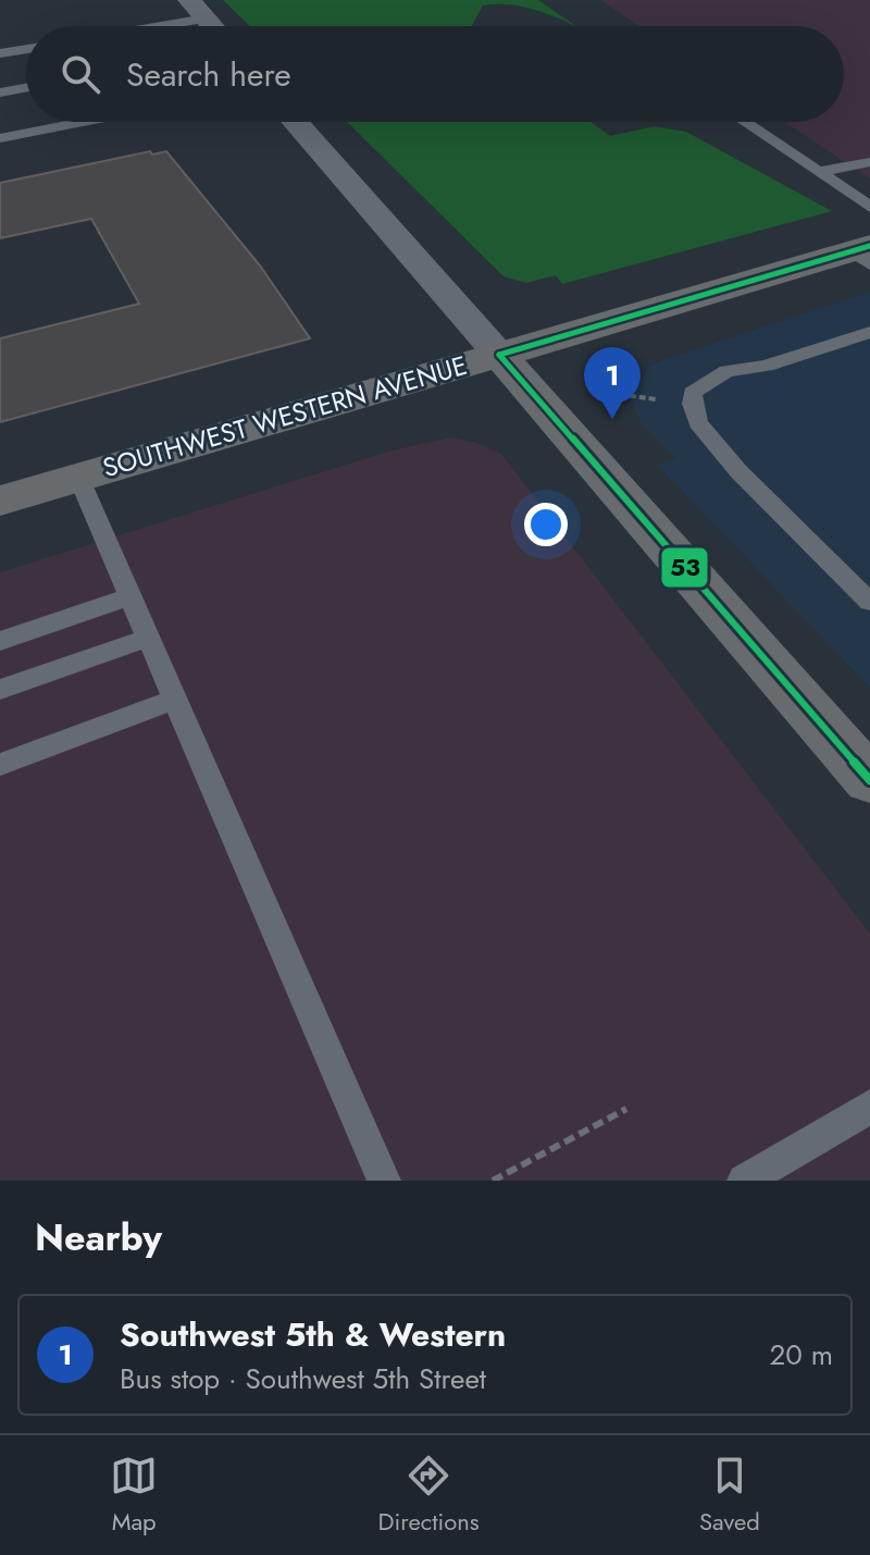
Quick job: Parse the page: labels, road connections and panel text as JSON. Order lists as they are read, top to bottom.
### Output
{
  "streets": {
    "main road": ["SOUTHWEST WESTERN AVENUE"]
  },
  "lines": ["transit line 53"],
  "page": {
    "search": "Search here",
    "pins": "1",
    "heading": "Nearby",
    "list": [
      {
        "mark": "1",
        "name": "Southwest 5th & Western",
        "note": "Bus stop · Southwest 5th Street",
        "value": "20 m"
      }
    ],
    "nav": ["Map", "Directions", "Saved"]
  }
}
